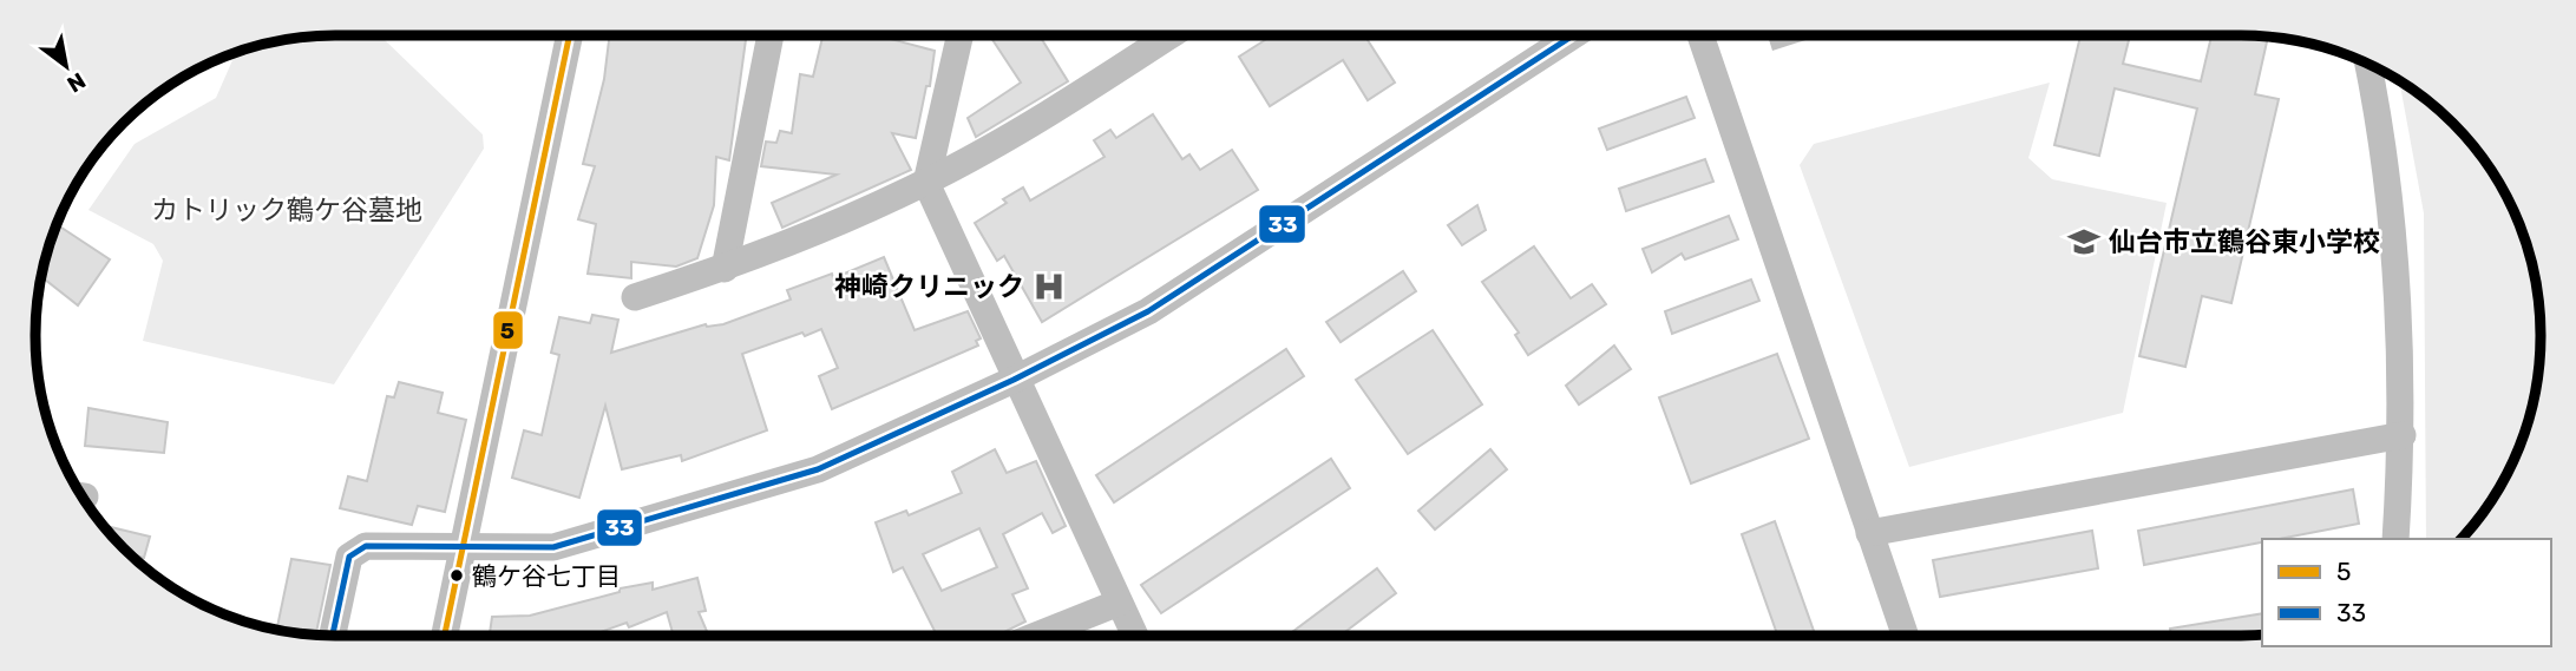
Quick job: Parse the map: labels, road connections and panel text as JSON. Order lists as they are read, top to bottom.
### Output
{
  "parks": ["カトリック鶴ケ谷墓地"],
  "places": {
    "school or university": ["仙台市立鶴谷東小学校"],
    "hospital": ["神崎クリニック"],
    "other": ["鶴ケ谷七丁目"]
  },
  "lines": ["transit line 5", "transit line 33"],
  "legend": ["5", "33"],
  "north": "bottom right"
}
